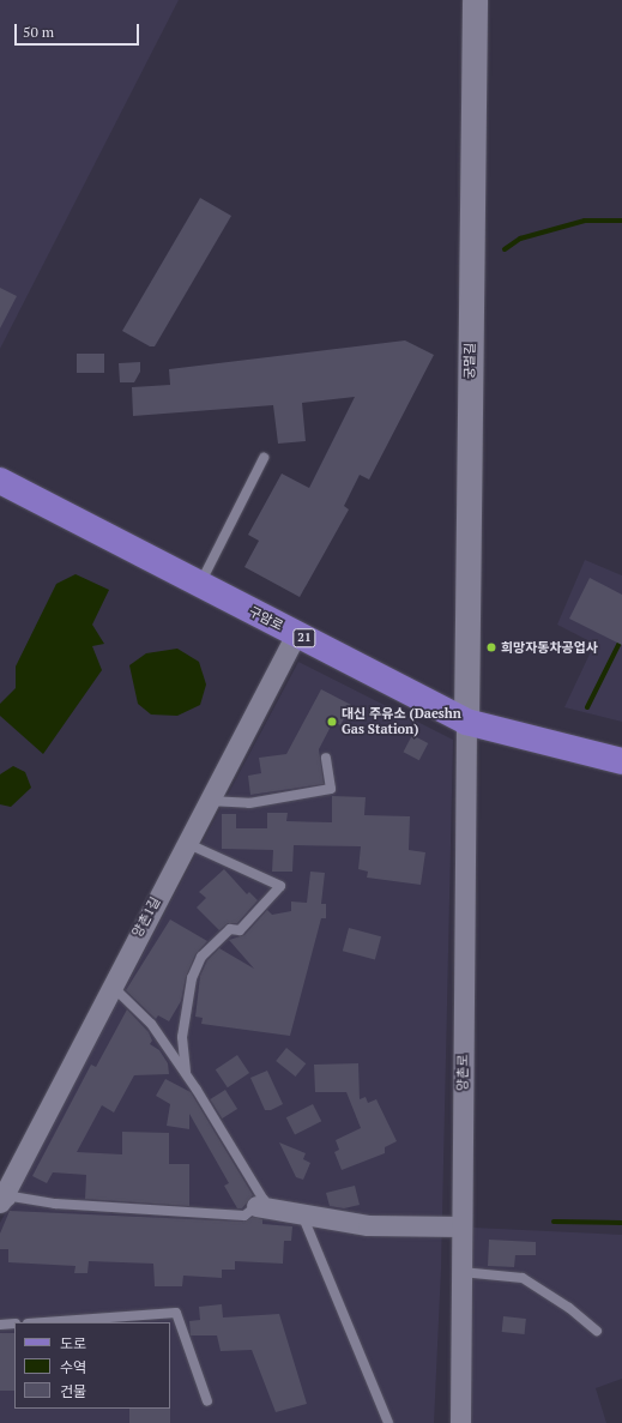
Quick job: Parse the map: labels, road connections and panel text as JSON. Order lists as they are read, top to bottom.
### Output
{
  "streets": {
    "main road": ["구암로", "21"],
    "street": ["궁멀길", "양촌1길", "양촌로"]
  },
  "crossings": [
    ["궁멀길", "구암로"],
    ["궁멀길", "양촌로"],
    ["구암로", "양촌1길"],
    ["구암로", "양촌로"]
  ],
  "places": ["희망자동차공업사", "대신 주유소 (Daeshn Gas Station)"],
  "legend": ["도로", "수역", "건물"],
  "scale_bar": "50 m"
}
